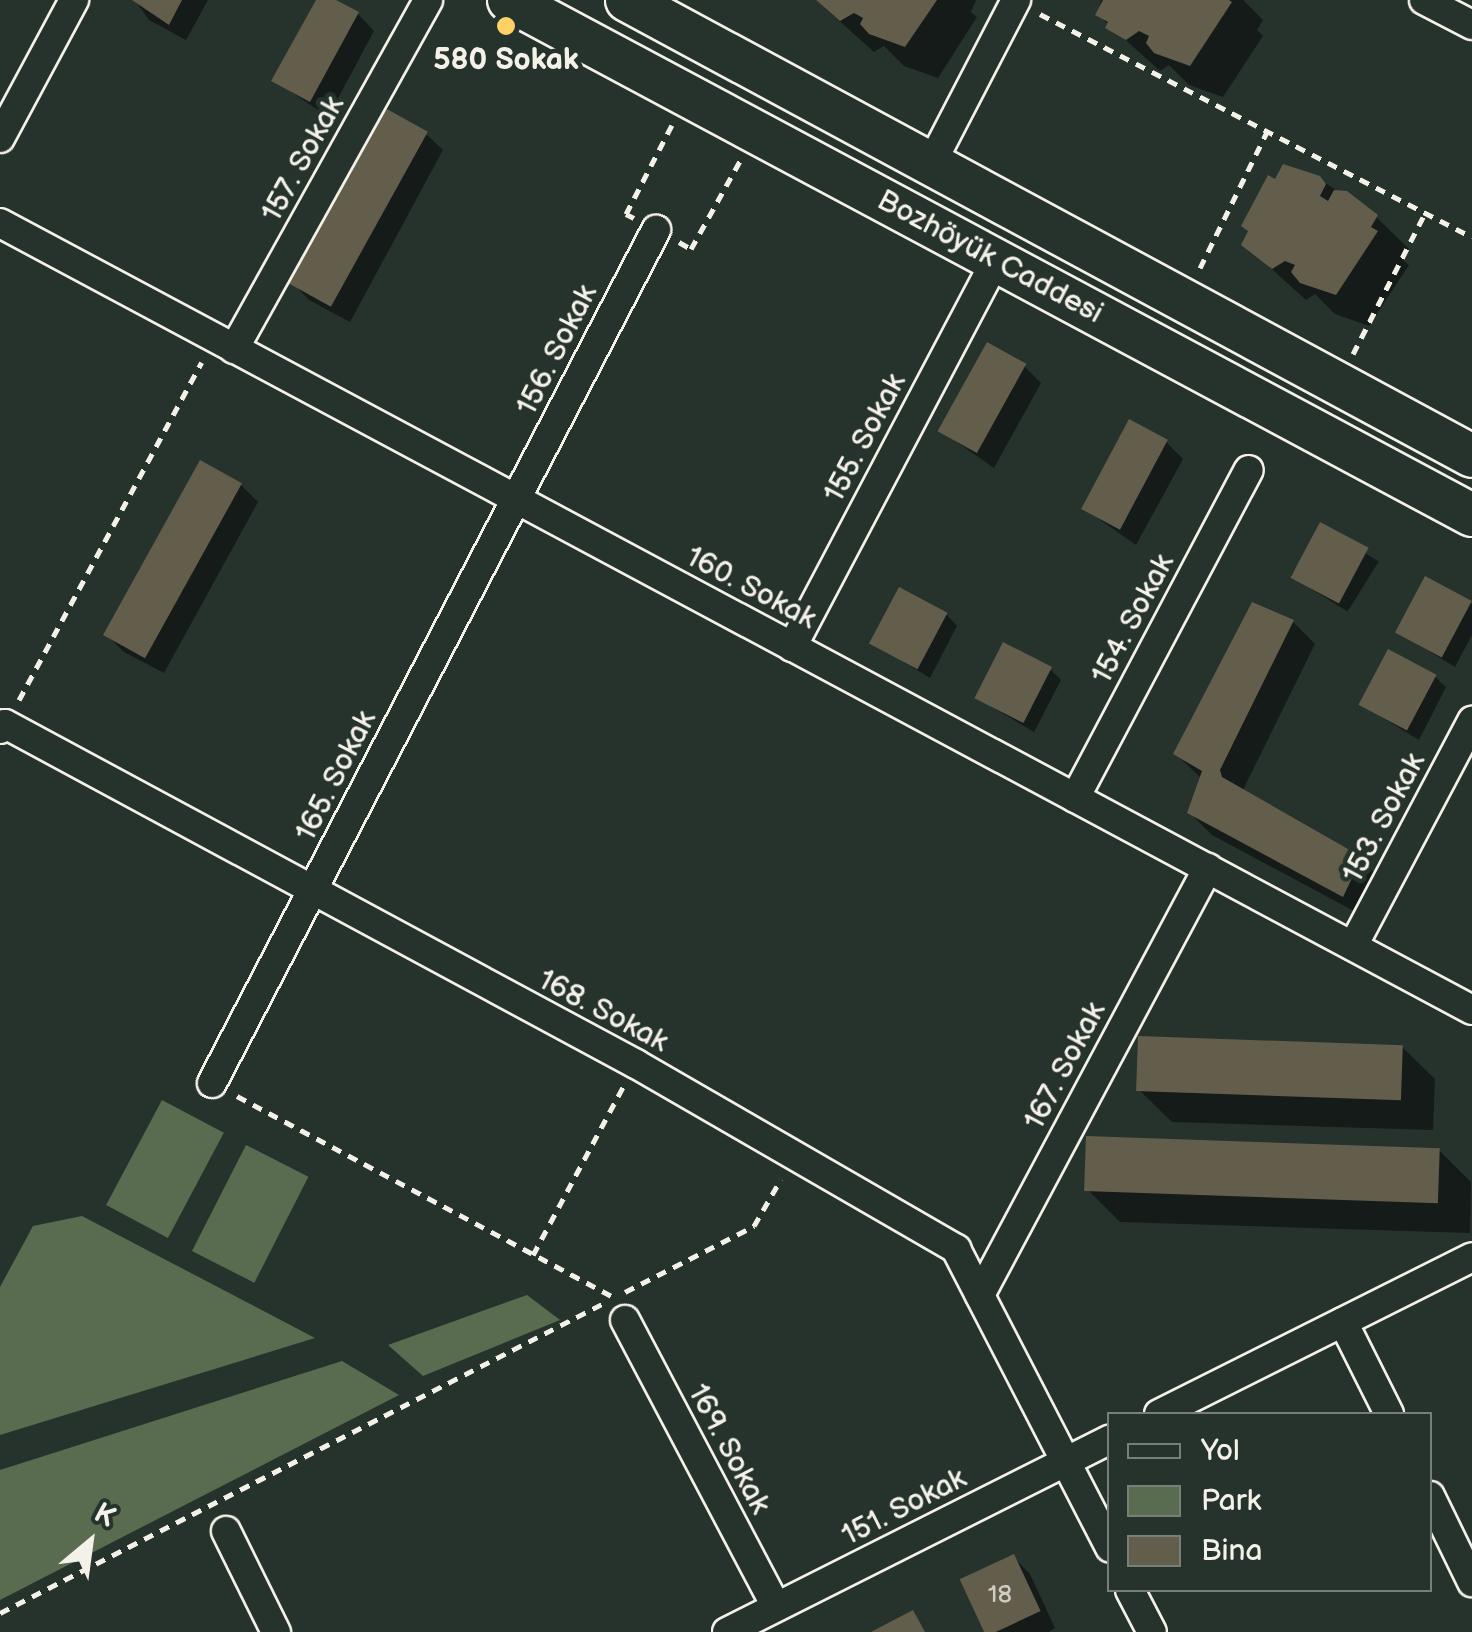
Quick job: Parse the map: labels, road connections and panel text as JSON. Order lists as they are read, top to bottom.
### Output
{
  "streets": {
    "main road": ["Bozhöyük Caddesi"],
    "street": [
      "157. Sokak",
      "156. Sokak",
      "155. Sokak",
      "160. Sokak",
      "154. Sokak",
      "165. Sokak",
      "153. Sokak",
      "168. Sokak",
      "167. Sokak",
      "169. Sokak",
      "151. Sokak"
    ]
  },
  "crossings": [
    ["157. Sokak", "160. Sokak"],
    ["Bozhöyük Caddesi", "155. Sokak"],
    ["156. Sokak", "160. Sokak"],
    ["156. Sokak", "165. Sokak"],
    ["155. Sokak", "160. Sokak"],
    ["160. Sokak", "154. Sokak"],
    ["160. Sokak", "165. Sokak"],
    ["160. Sokak", "153. Sokak"],
    ["160. Sokak", "167. Sokak"],
    ["165. Sokak", "168. Sokak"],
    ["168. Sokak", "167. Sokak"],
    ["168. Sokak", "151. Sokak"],
    ["169. Sokak", "151. Sokak"]
  ],
  "places": ["580 Sokak"],
  "house_numbers": ["18"],
  "legend": ["Yol", "Park", "Bina"],
  "north": "top right"
}
